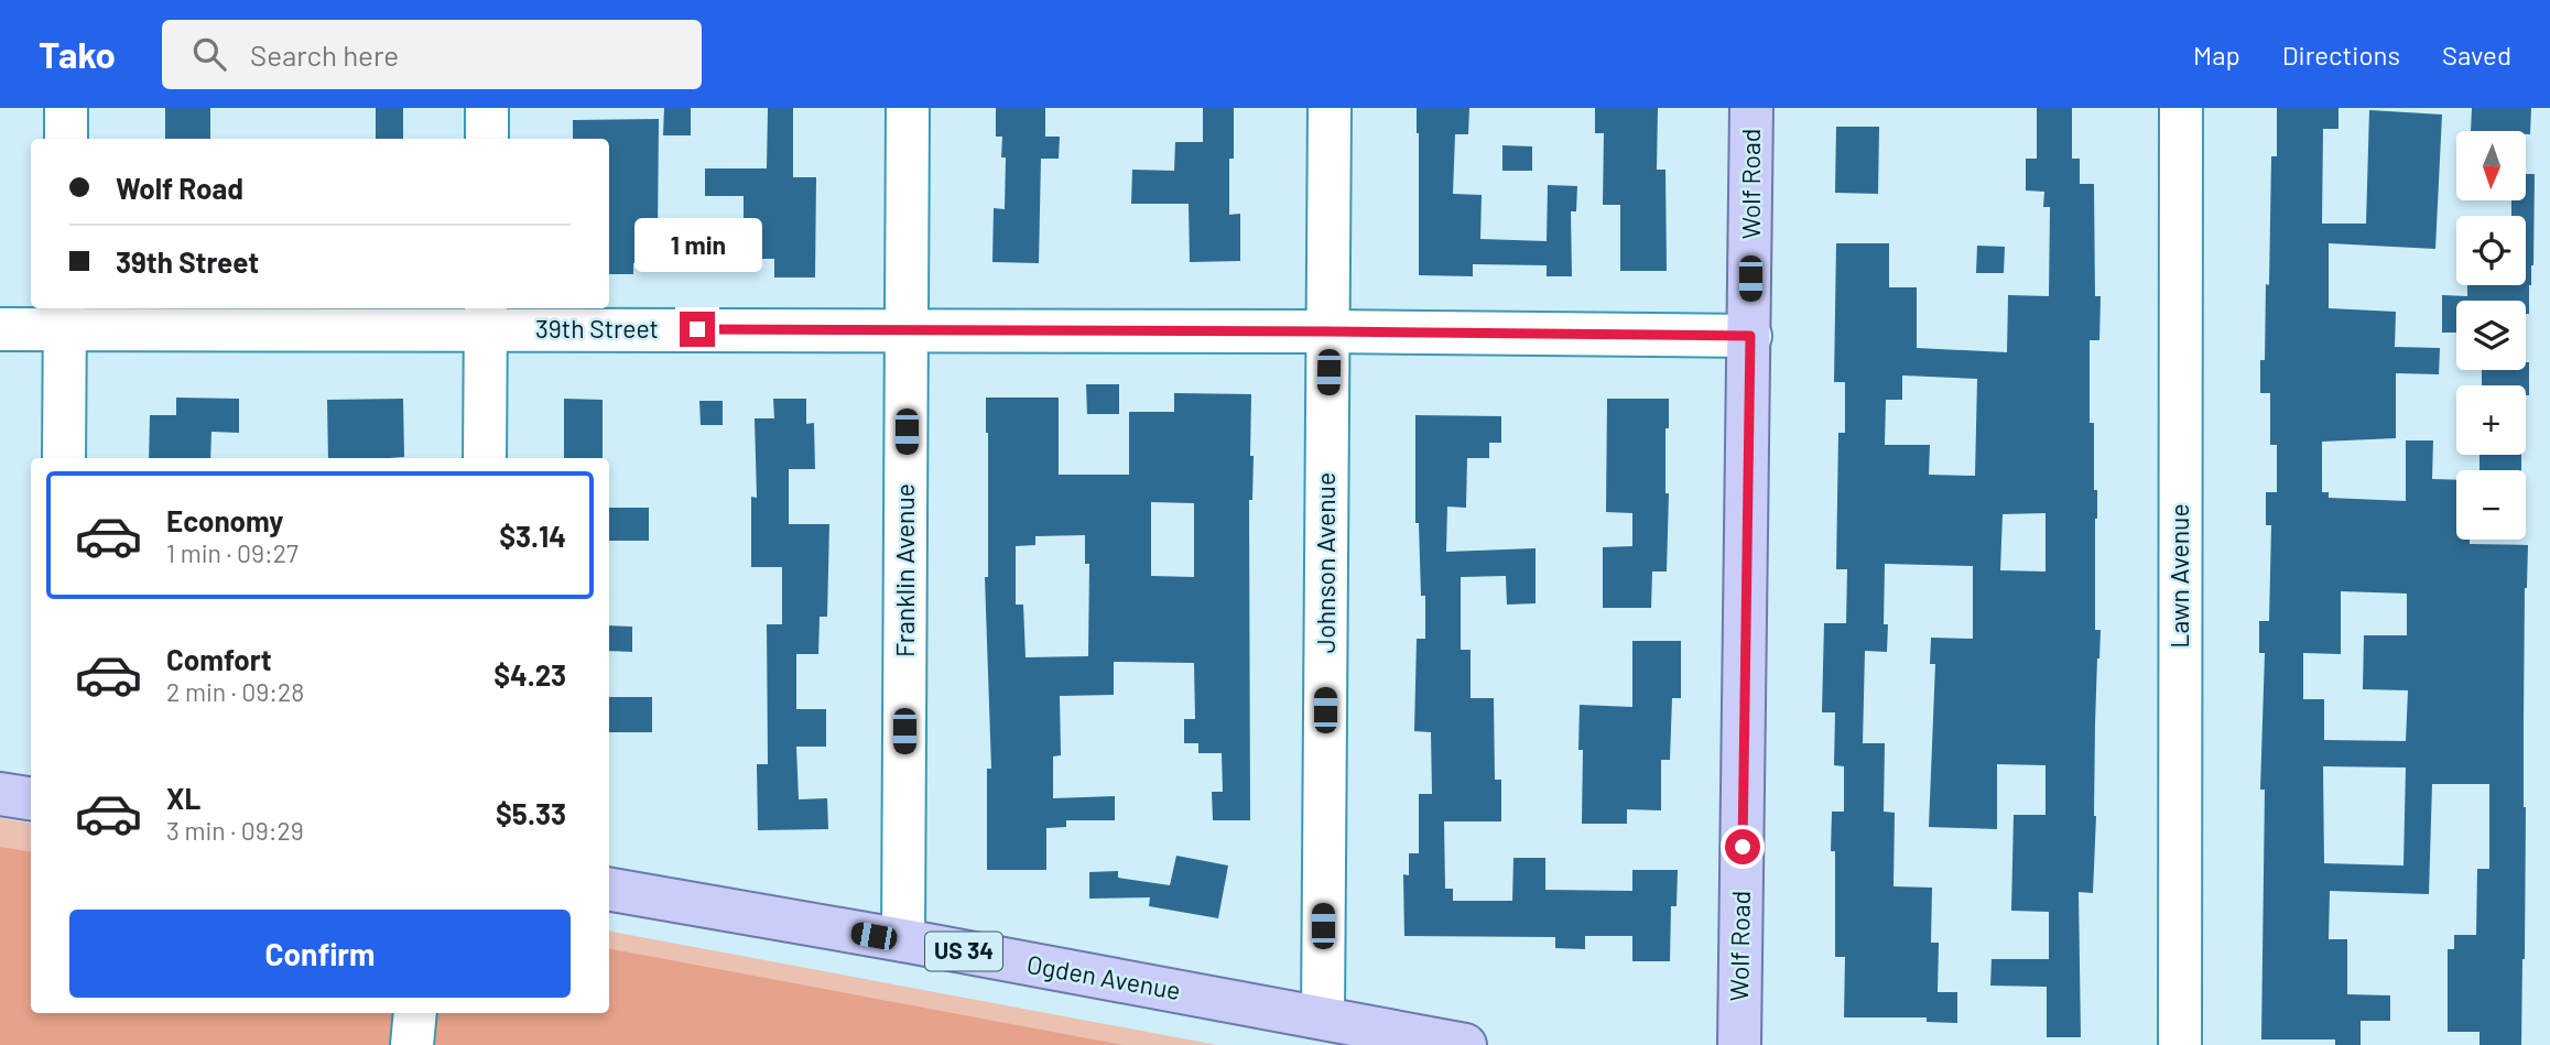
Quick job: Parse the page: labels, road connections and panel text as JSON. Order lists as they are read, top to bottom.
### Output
{
  "streets": {
    "main road": ["Wolf Road", "US 34", "Ogden Avenue"],
    "street": [
      "39th Street",
      "Johnson Avenue",
      "Franklin Avenue",
      "Lawn Avenue"
    ]
  },
  "crossings": [
    ["Wolf Road", "39th Street"],
    ["39th Street", "Johnson Avenue"],
    ["39th Street", "Franklin Avenue"],
    ["Johnson Avenue", "Ogden Avenue"],
    ["Franklin Avenue", "Ogden Avenue"]
  ],
  "north": "bottom",
  "page": {
    "header": "Tako",
    "search": "Search here",
    "nav": ["Map", "Directions", "Saved"],
    "map_buttons": ["+", "−"],
    "banner": ["Wolf Road", "39th Street"],
    "bubble": "1 min",
    "list": [
      {
        "name": "Economy",
        "note": "1 min · 09:27",
        "value": "$3.14"
      },
      {
        "name": "Comfort",
        "note": "2 min · 09:28",
        "value": "$4.23"
      },
      {
        "name": "XL",
        "note": "3 min · 09:29",
        "value": "$5.33"
      }
    ],
    "buttons": "Confirm"
  }
}
